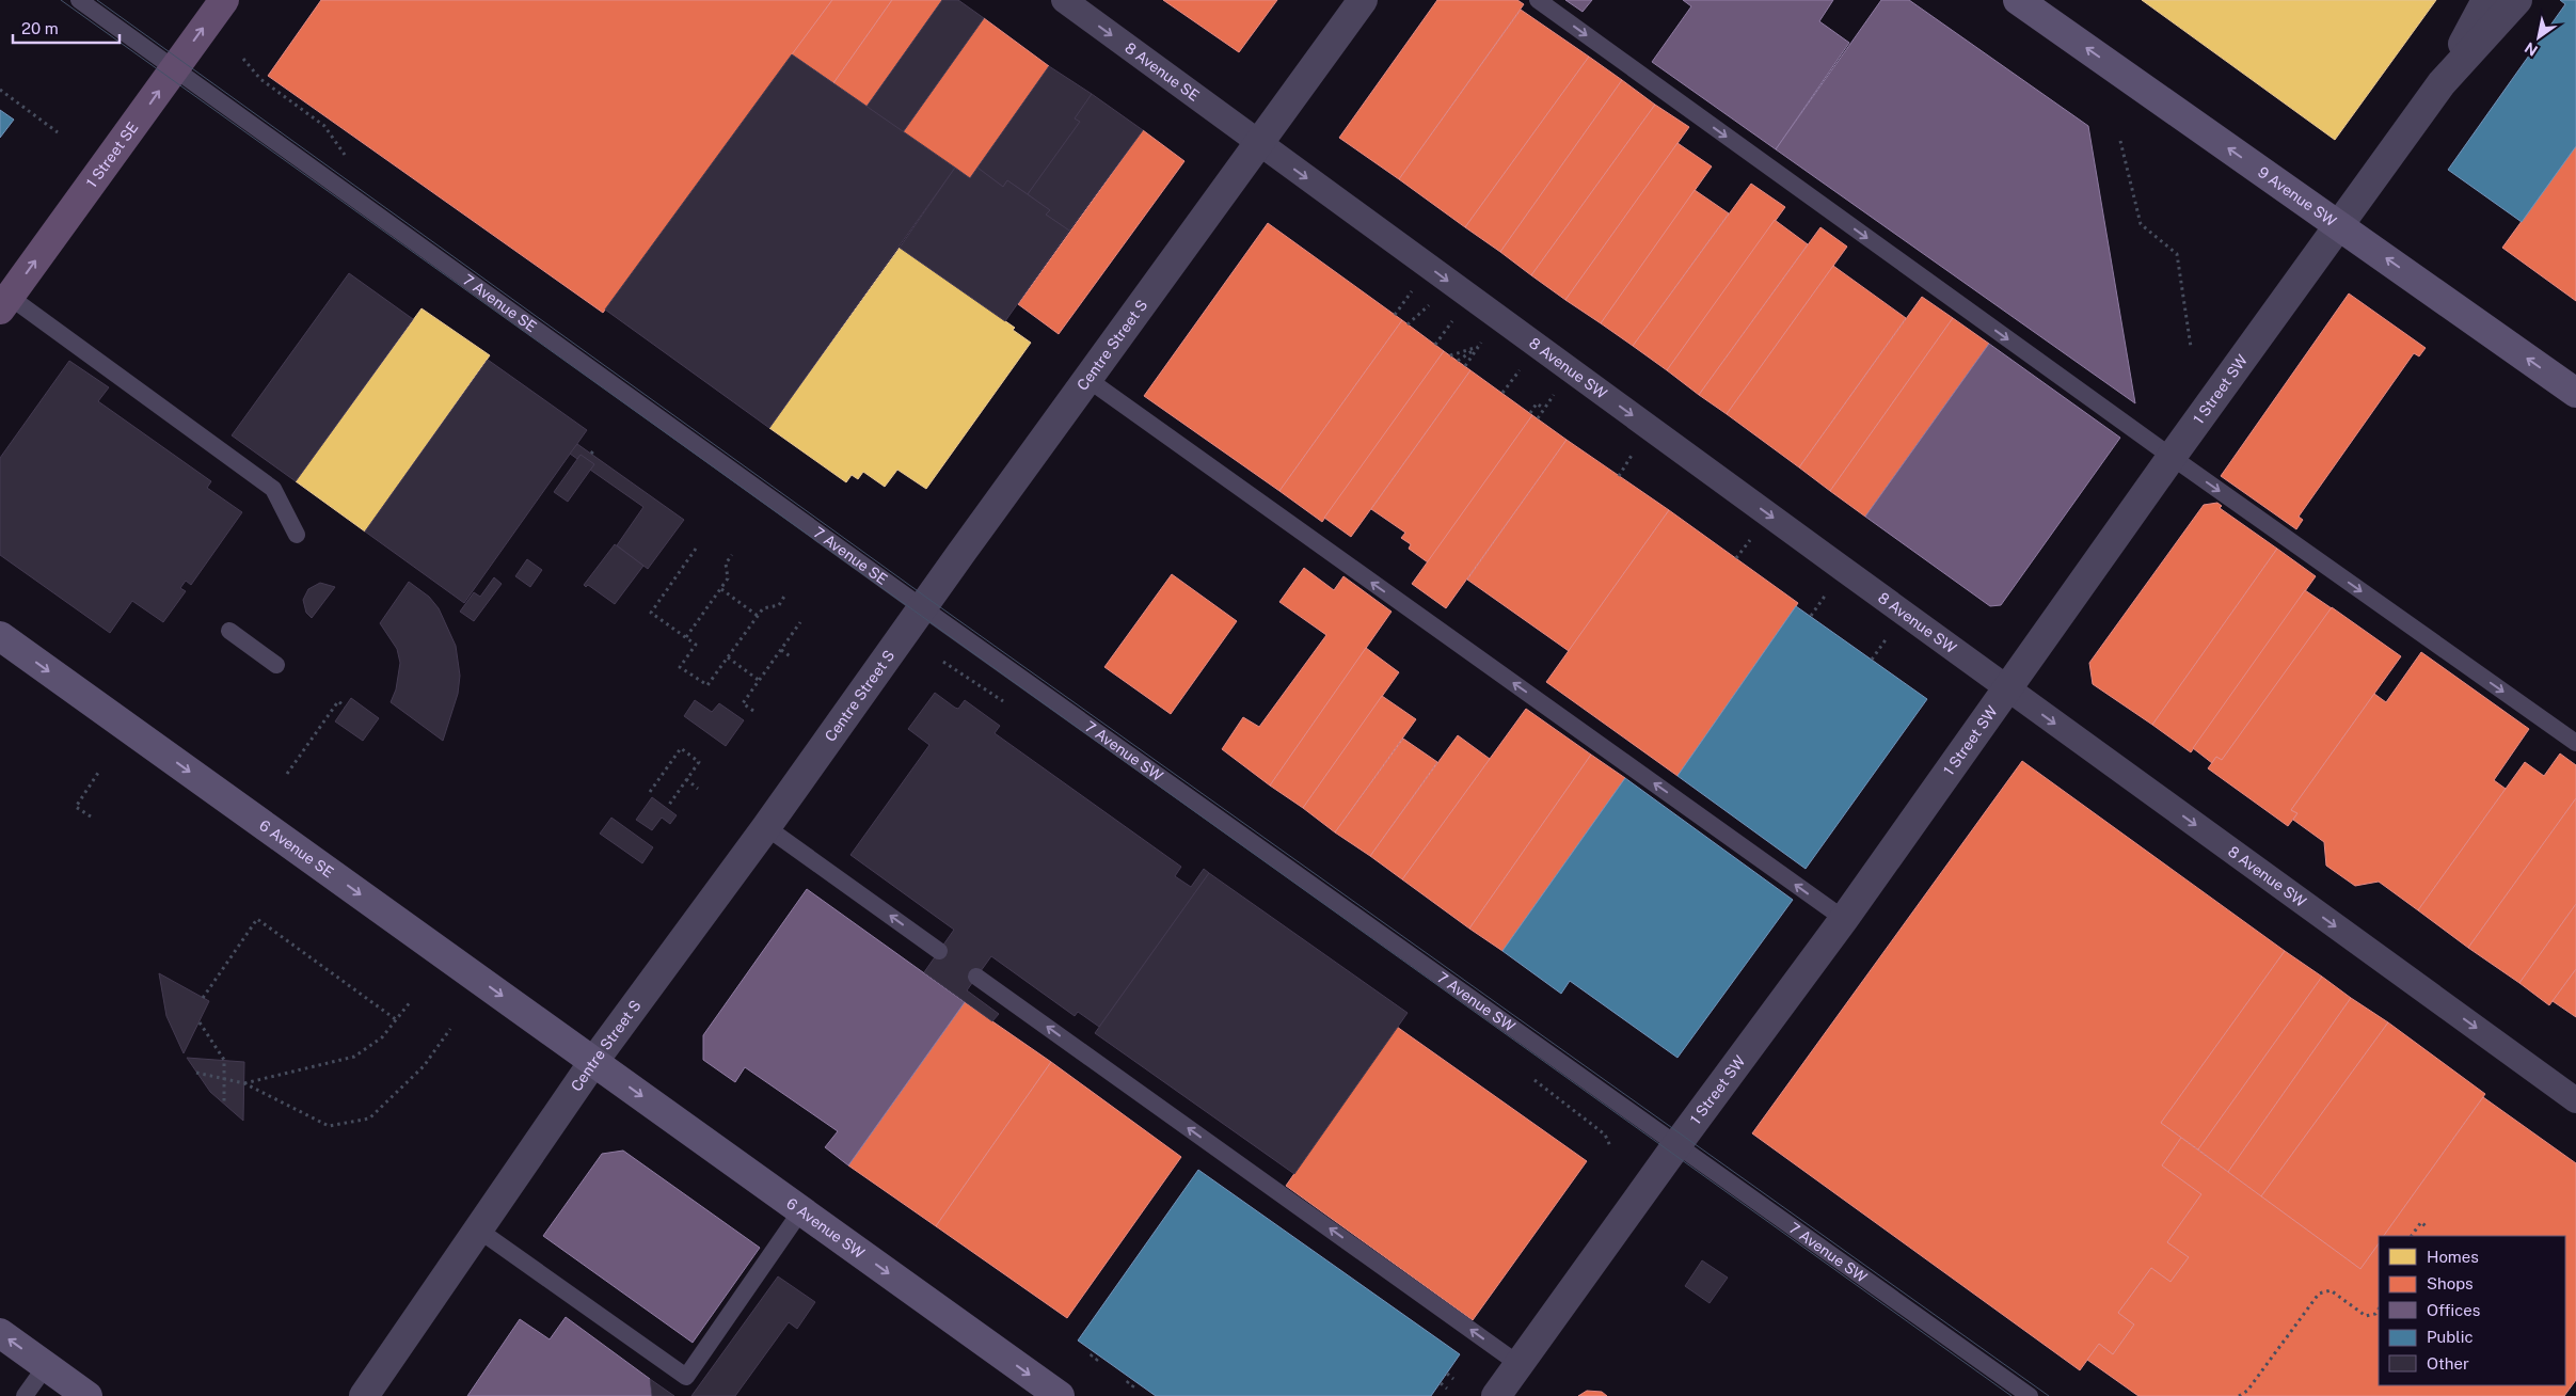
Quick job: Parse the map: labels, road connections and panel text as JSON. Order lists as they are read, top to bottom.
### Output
{
  "streets": {
    "main road": [
      "1 Street SE",
      "9 Avenue SW",
      "6 Avenue SE",
      "6 Avenue SW"
    ],
    "street": [
      "8 Avenue SE",
      "Centre Street S",
      "8 Avenue SW",
      "1 Street SW"
    ],
    "lane": ["7 Avenue SE", "7 Avenue SW"]
  },
  "crossings": [
    ["8 Avenue SE", "Centre Street S"],
    ["8 Avenue SE", "8 Avenue SW"],
    ["1 Street SE", "7 Avenue SE"],
    ["9 Avenue SW", "1 Street SW"],
    ["7 Avenue SE", "Centre Street S"],
    ["7 Avenue SE", "7 Avenue SW"],
    ["Centre Street S", "8 Avenue SW"],
    ["Centre Street S", "7 Avenue SW"],
    ["Centre Street S", "6 Avenue SE"],
    ["Centre Street S", "6 Avenue SW"],
    ["8 Avenue SW", "1 Street SW"],
    ["1 Street SW", "7 Avenue SW"],
    ["6 Avenue SE", "6 Avenue SW"]
  ],
  "one_way": [
    "8 Avenue SE",
    "1 Street SE",
    "9 Avenue SW",
    "8 Avenue SW",
    "6 Avenue SE",
    "6 Avenue SW"
  ],
  "legend": [
    "Homes",
    "Shops",
    "Offices",
    "Public",
    "Other"
  ],
  "scale_bar": "20 m",
  "north": "bottom left"
}
